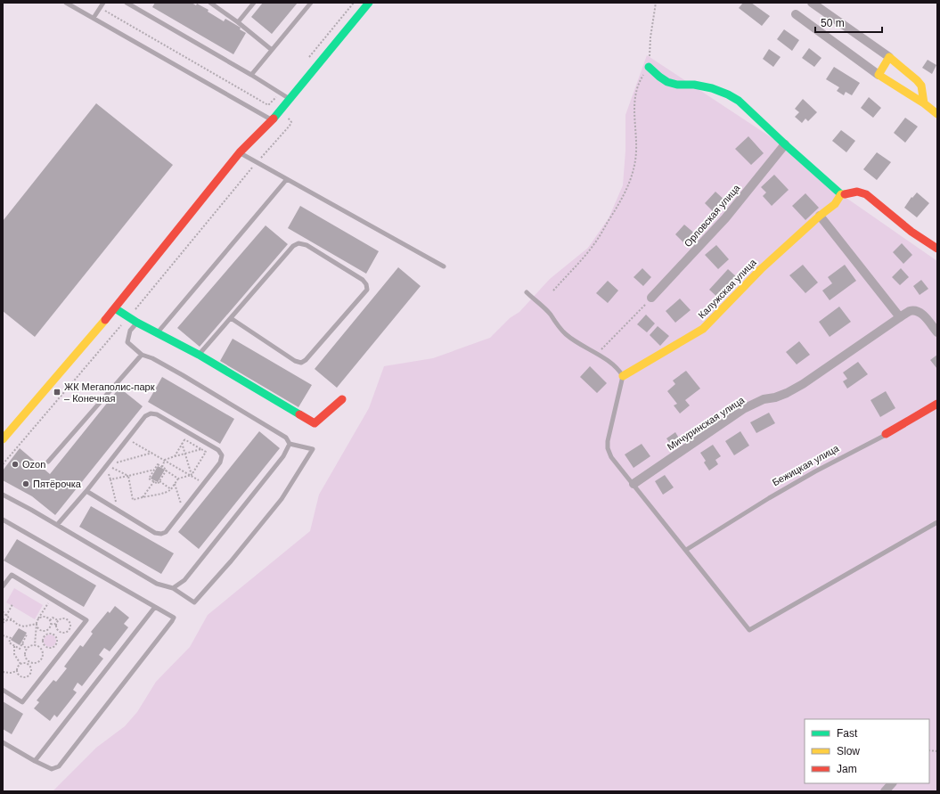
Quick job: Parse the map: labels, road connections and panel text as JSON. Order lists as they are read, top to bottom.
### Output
{
  "streets": {
    "street": [
      "Орловская улица",
      "Калужская улица",
      "Мичуринская улица",
      "Бежицкая улица"
    ]
  },
  "places": {
    "transit": ["ЖК Мегаполис-парк – Конечная"],
    "other": ["Ozon", "Пятёрочка"]
  },
  "legend": ["Fast", "Slow", "Jam"],
  "scale_bar": "50 m"
}
